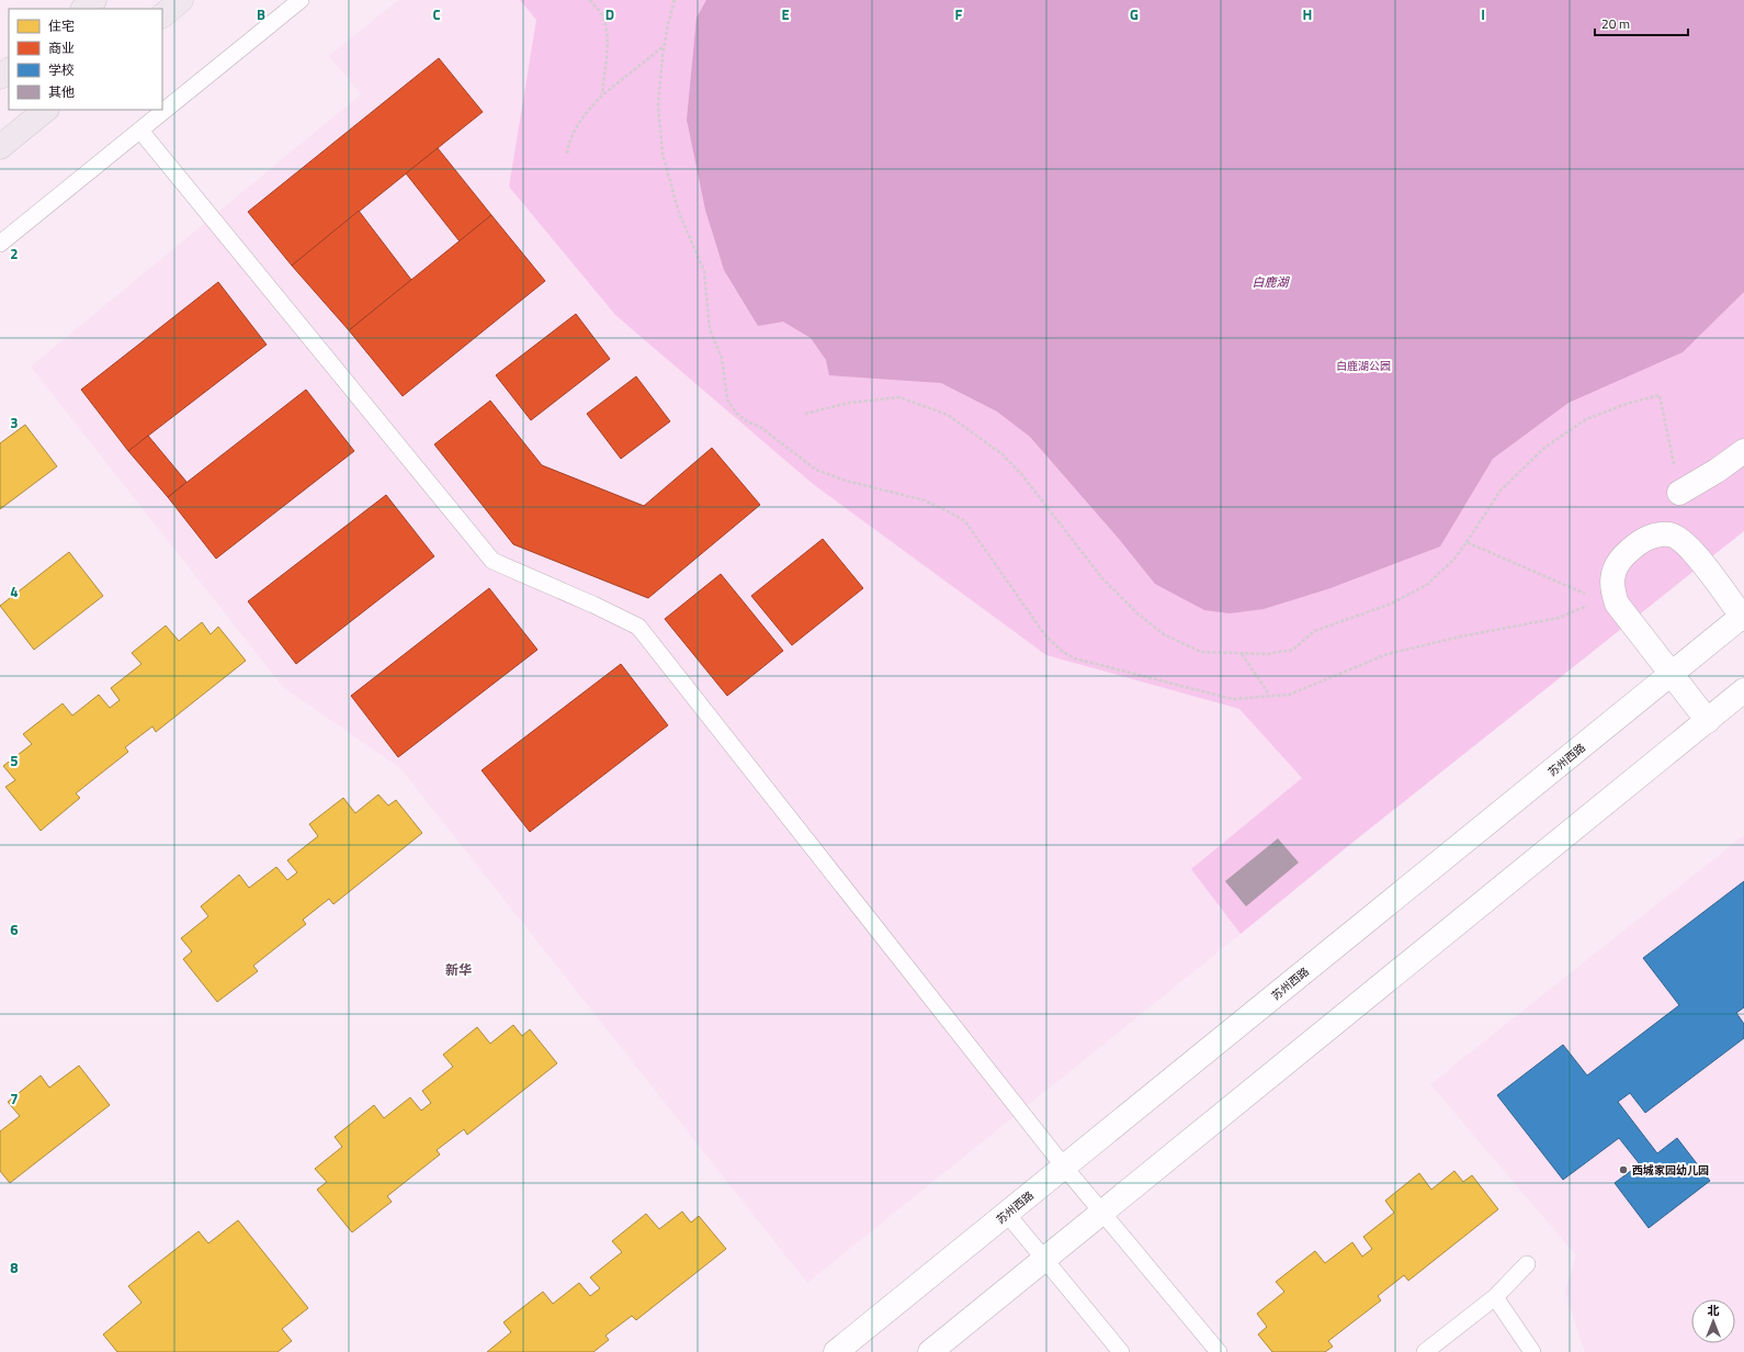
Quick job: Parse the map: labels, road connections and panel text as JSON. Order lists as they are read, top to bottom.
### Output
{
  "streets": {
    "street": ["苏州西路"]
  },
  "districts": ["新华"],
  "water": ["白鹿湖"],
  "parks": ["白鹿湖公园"],
  "places": ["西城家园幼儿园"],
  "legend": [
    "住宅",
    "商业",
    "学校",
    "其他"
  ],
  "scale_bar": "20 m",
  "north": "top",
  "grid": {
    "columns": [
      "B",
      "C",
      "D",
      "E",
      "F",
      "G",
      "H",
      "I"
    ],
    "rows": [
      "2",
      "3",
      "4",
      "5",
      "6",
      "7",
      "8"
    ]
  }
}
